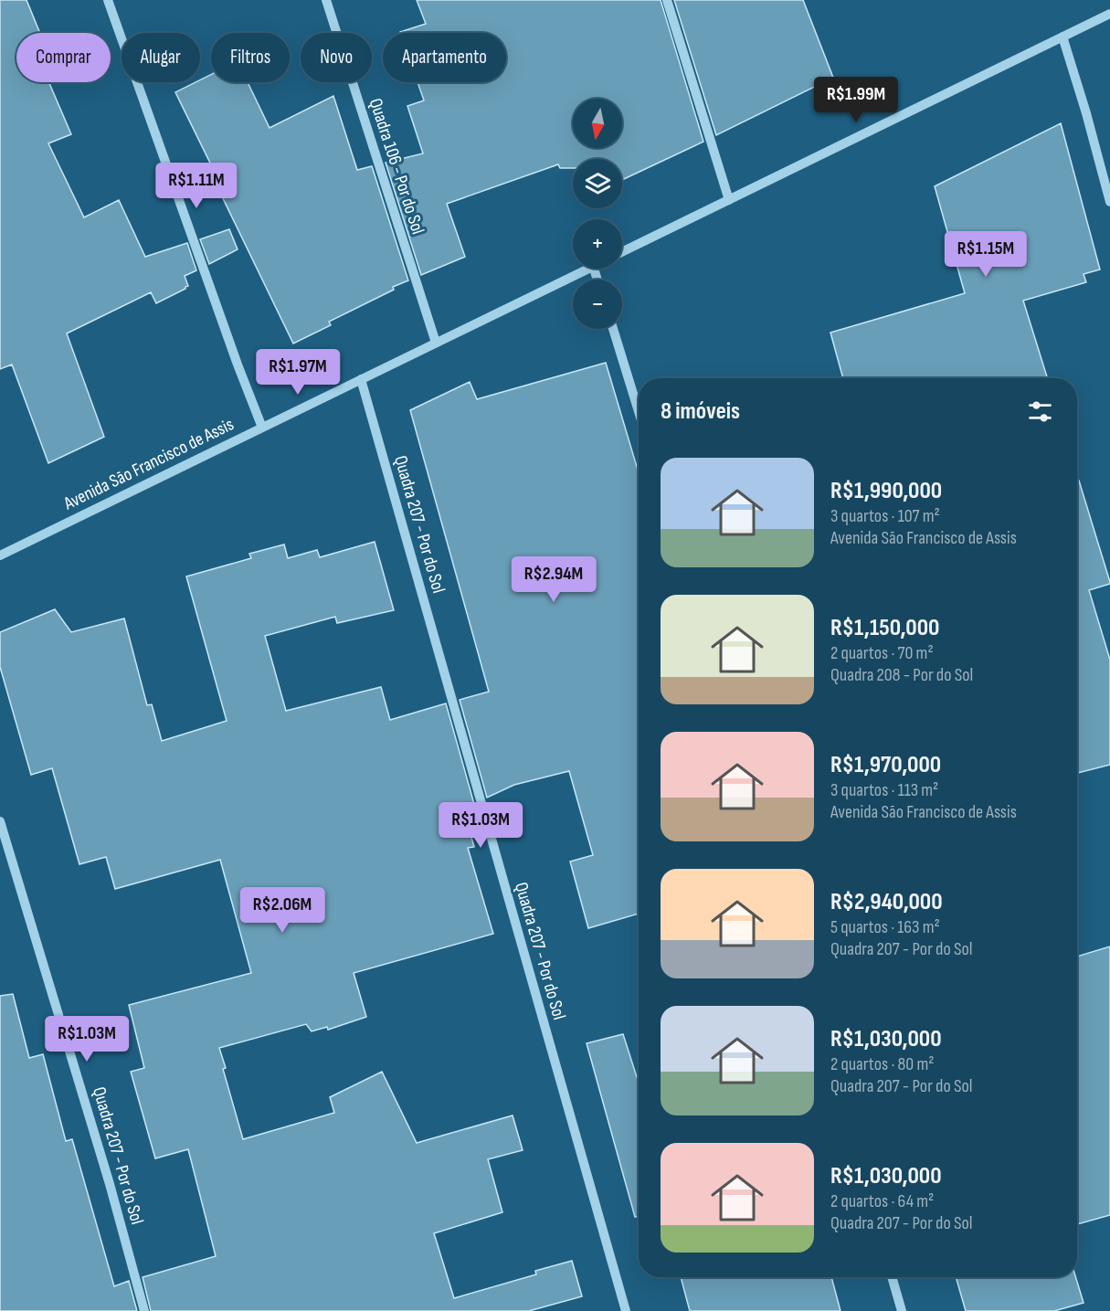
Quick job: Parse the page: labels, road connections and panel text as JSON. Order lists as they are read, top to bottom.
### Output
{
  "streets": {
    "street": ["Quadra 106 - Por do Sol", "Avenida São Francisco de Assis", "Quadra 207 - Por do Sol"]
  },
  "crossings": [
    ["Quadra 106 - Por do Sol", "Avenida São Francisco de Assis"],
    ["Avenida São Francisco de Assis", "Quadra 207 - Por do Sol"]
  ],
  "north": "bottom",
  "page": {
    "chip": [
      "Comprar",
      "Alugar",
      "Filtros",
      "Novo",
      "Apartamento"
    ],
    "price": [
      "R$1.99M",
      "R$1.11M",
      "R$1.15M",
      "R$1.97M",
      "R$2.94M",
      "R$1.03M",
      "R$2.06M",
      "R$1.03M"
    ],
    "map_buttons": ["+", "−"],
    "heading": "8 imóveis",
    "list": [
      {
        "name": "R$1,990,000",
        "note": "3 quartos · 107 m² · Avenida São Francisco de Assis"
      },
      {
        "name": "R$1,150,000",
        "note": "2 quartos · 70 m² · Quadra 208 - Por do Sol"
      },
      {
        "name": "R$1,970,000",
        "note": "3 quartos · 113 m² · Avenida São Francisco de Assis"
      },
      {
        "name": "R$2,940,000",
        "note": "5 quartos · 163 m² · Quadra 207 - Por do Sol"
      },
      {
        "name": "R$1,030,000",
        "note": "2 quartos · 80 m² · Quadra 207 - Por do Sol"
      },
      {
        "name": "R$1,030,000",
        "note": "2 quartos · 64 m² · Quadra 207 - Por do Sol"
      }
    ]
  }
}
